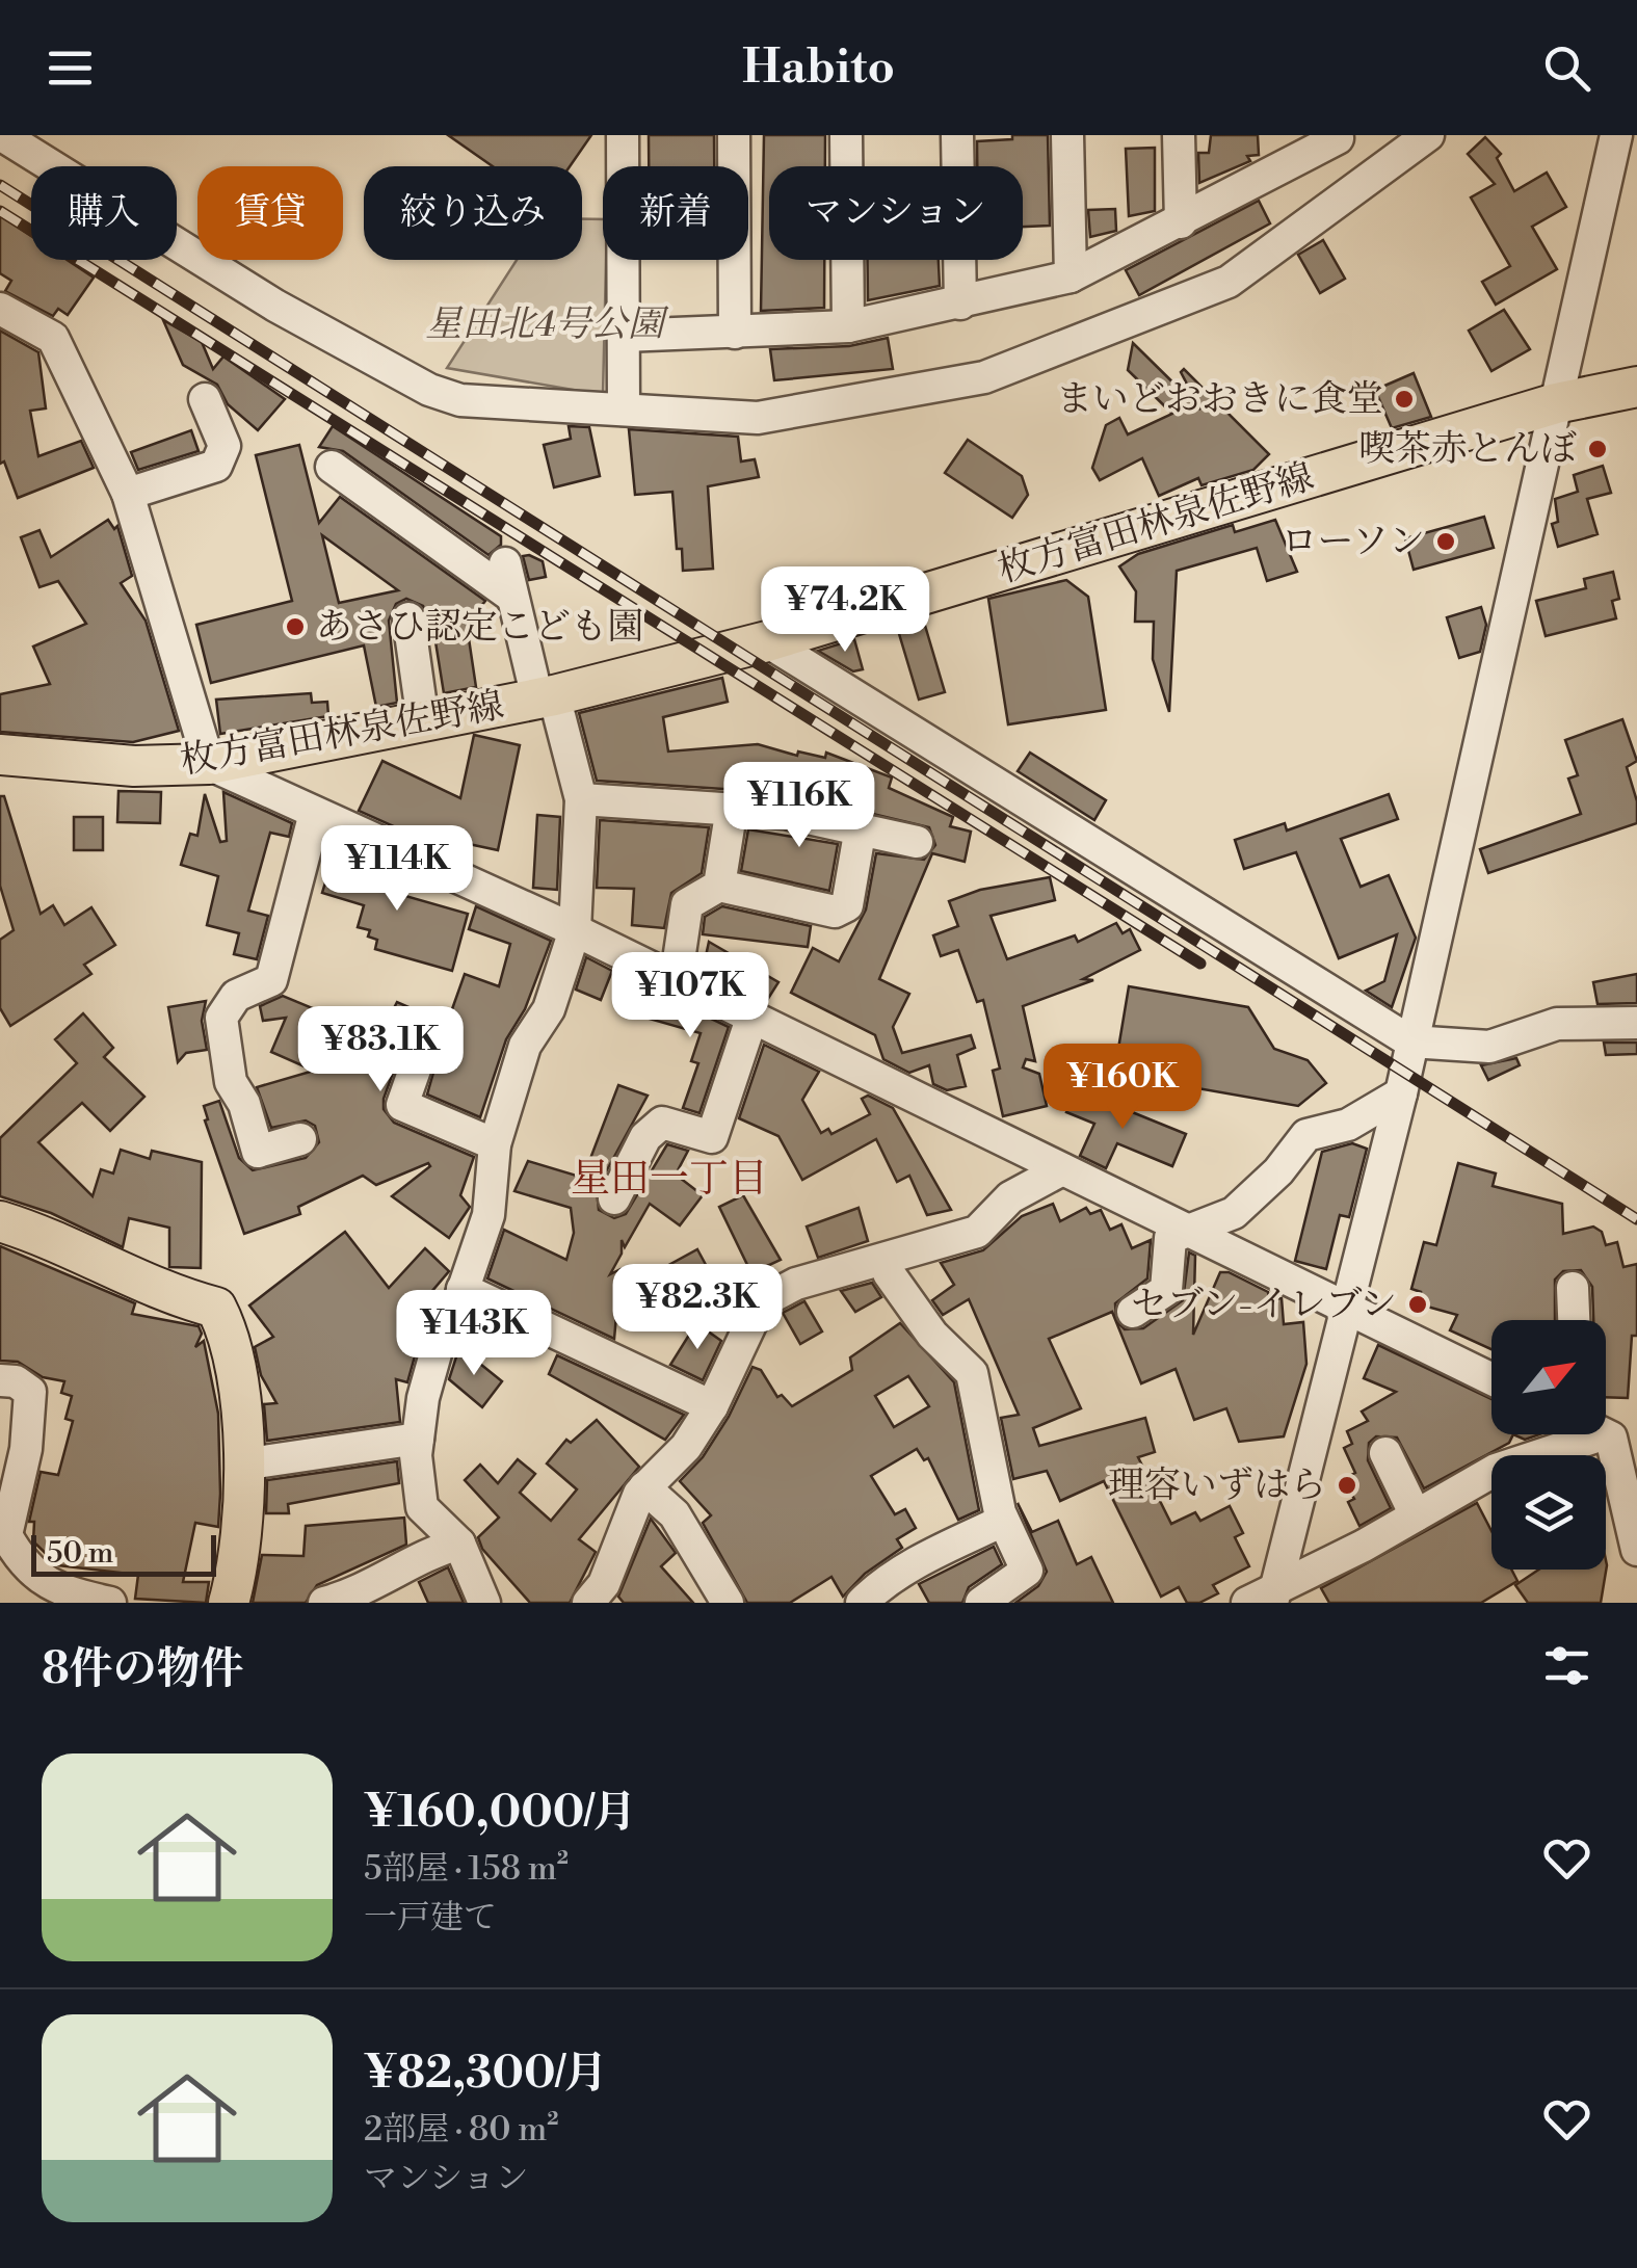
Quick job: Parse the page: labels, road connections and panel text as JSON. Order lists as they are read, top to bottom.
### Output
{
  "streets": {
    "main road": ["枚方富田林泉佐野線"]
  },
  "districts": ["星田一丁目"],
  "parks": ["星田北4号公園"],
  "places": [
    "まいどおおきに食堂",
    "喫茶赤とんぼ",
    "ローソン",
    "あさひ認定こども園",
    "セブン-イレブン",
    "理容いずはら"
  ],
  "scale_bar": "50 m",
  "north": "top right",
  "page": {
    "header": "Habito",
    "chip": [
      "購入",
      "賃貸",
      "絞り込み",
      "新着",
      "マンション"
    ],
    "price": [
      "¥74.2K",
      "¥116K",
      "¥114K",
      "¥107K",
      "¥83.1K",
      "¥160K",
      "¥82.3K",
      "¥143K"
    ],
    "scale": "50 m",
    "heading": "8件の物件",
    "list": [
      {
        "name": "¥160,000/月",
        "note": "5部屋 · 158 m² · 一戸建て"
      },
      {
        "name": "¥82,300/月",
        "note": "2部屋 · 80 m² · マンション"
      }
    ]
  }
}
